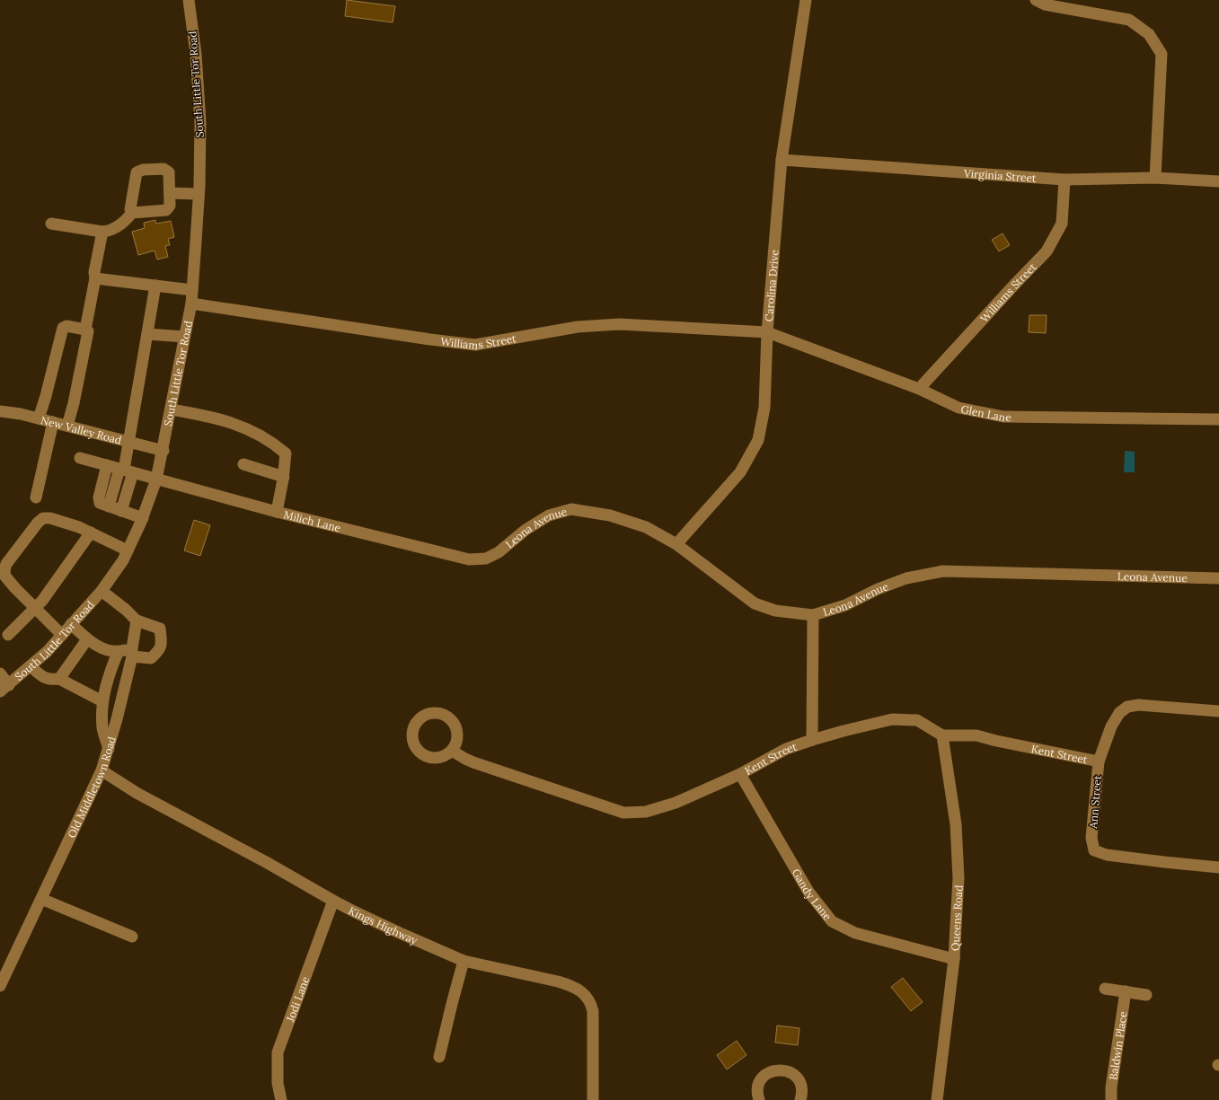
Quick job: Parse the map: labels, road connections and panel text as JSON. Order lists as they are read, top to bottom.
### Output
{
  "streets": {
    "street": [
      "South Little Tor Road",
      "Virginia Street",
      "Carolina Drive",
      "Williams Street",
      "Glen Lane",
      "New Valley Road",
      "Milich Lane",
      "Leona Avenue",
      "Kent Street",
      "Old Middletown Road",
      "Ann Street",
      "Gandy Lane",
      "Queens Road",
      "Kings Highway",
      "Jodi Lane",
      "Baldwin Place"
    ]
  },
  "crossings": [
    ["South Little Tor Road", "Williams Street"],
    ["South Little Tor Road", "New Valley Road"],
    ["South Little Tor Road", "Milich Lane"],
    ["Virginia Street", "Carolina Drive"],
    ["Virginia Street", "Williams Street"],
    ["Carolina Drive", "Williams Street"],
    ["Carolina Drive", "Glen Lane"],
    ["Carolina Drive", "Leona Avenue"],
    ["Williams Street", "Glen Lane"],
    ["Milich Lane", "Leona Avenue"],
    ["Kent Street", "Ann Street"],
    ["Kent Street", "Gandy Lane"],
    ["Kent Street", "Queens Road"],
    ["Old Middletown Road", "Kings Highway"],
    ["Gandy Lane", "Queens Road"],
    ["Kings Highway", "Jodi Lane"]
  ]
}
